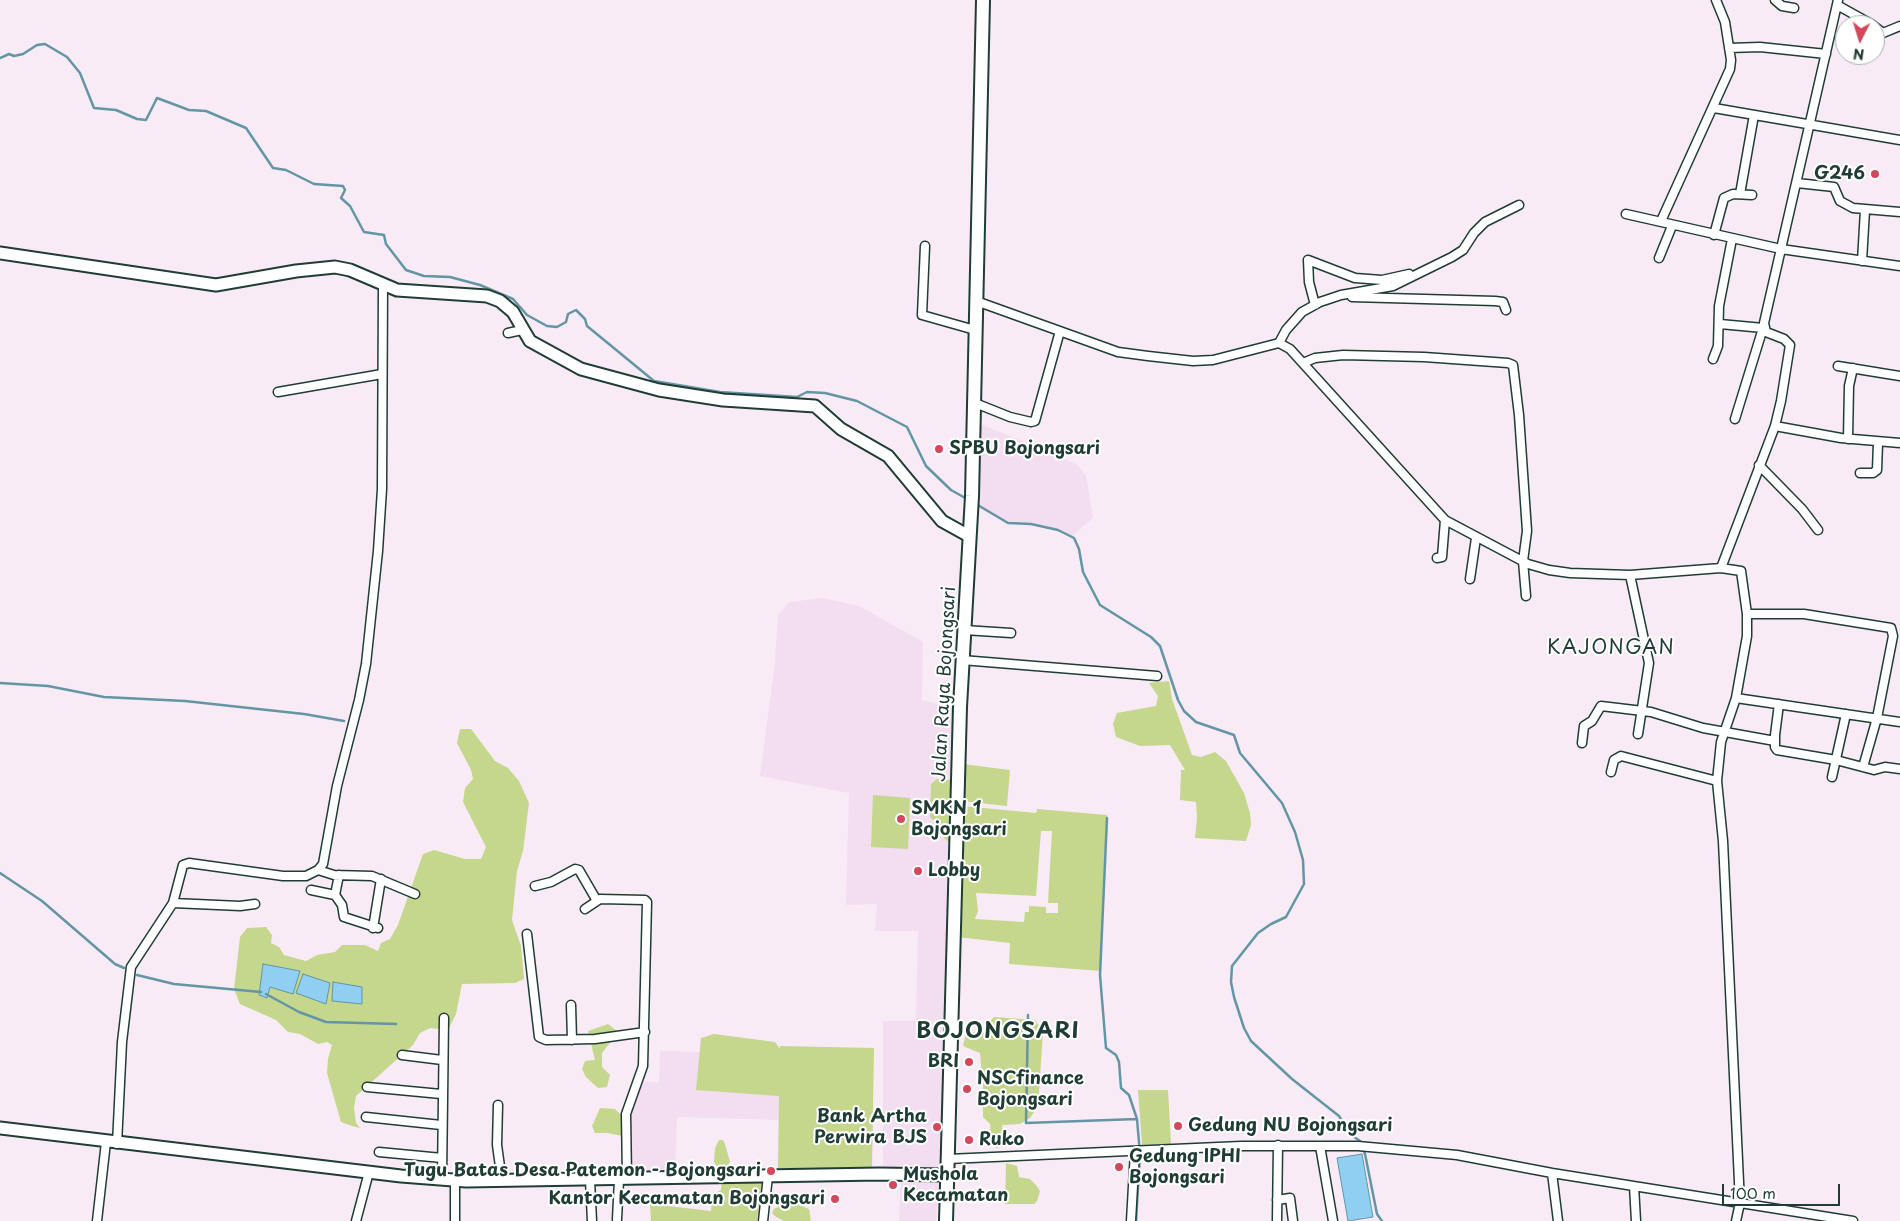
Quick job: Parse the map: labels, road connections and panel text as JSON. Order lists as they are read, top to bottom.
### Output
{
  "streets": {
    "main road": ["Jalan Raya Bojongsari"]
  },
  "districts": ["KAJONGAN", "BOJONGSARI"],
  "places": [
    "G246",
    "SPBU Bojongsari",
    "SMKN 1 Bojongsari",
    "Lobby",
    "BRI",
    "NSCfinance Bojongsari",
    "Gedung NU Bojongsari",
    "Bank Artha Perwira BJS",
    "Ruko",
    "Gedung IPHI Bojongsari",
    "Tugu Batas Desa Patemon - Bojongsari",
    "Mushola Kecamatan",
    "Kantor Kecamatan Bojongsari"
  ],
  "scale_bar": "100 m",
  "north": "bottom"
}
